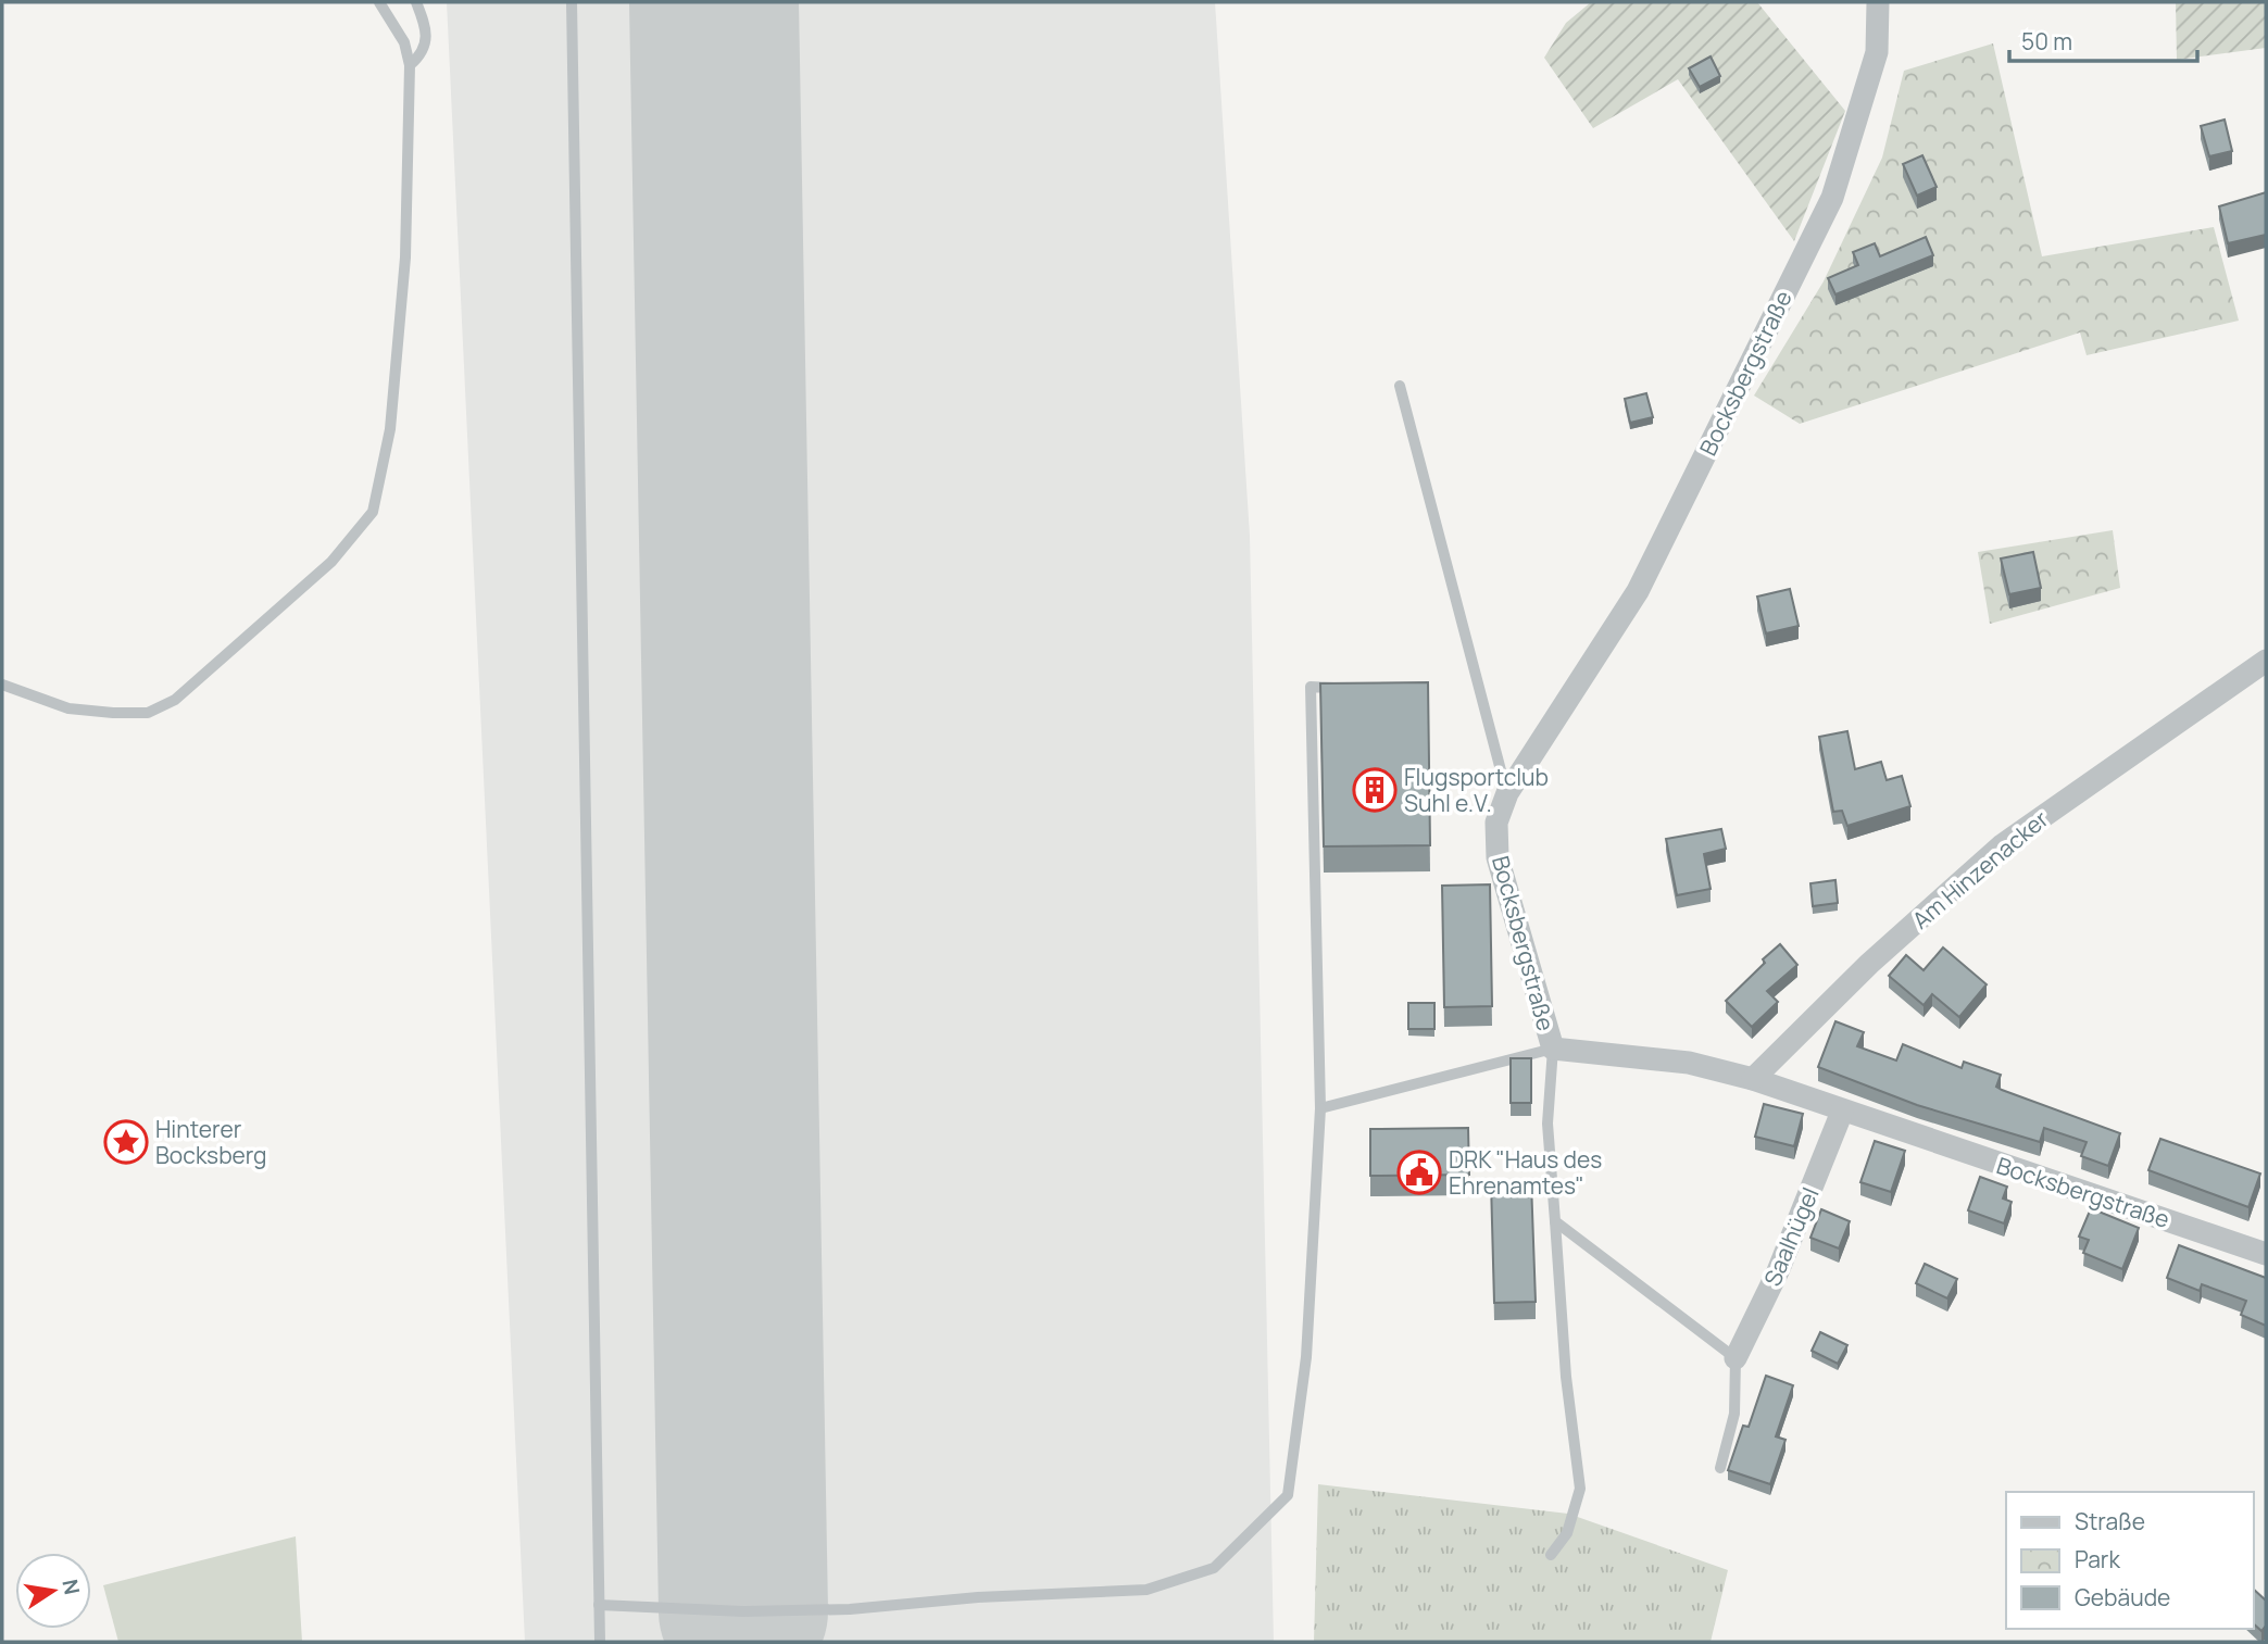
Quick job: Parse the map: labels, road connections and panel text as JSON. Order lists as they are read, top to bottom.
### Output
{
  "streets": {
    "street": ["Bocksbergstraße", "Am Hinzenacker", "Saalhügel"]
  },
  "crossings": [
    ["Bocksbergstraße", "Am Hinzenacker"],
    ["Bocksbergstraße", "Saalhügel"]
  ],
  "places": {
    "building": ["Flugsportclub Suhl e.V."],
    "place": ["Hinterer Bocksberg"],
    "public building": ["DRK \"Haus des Ehrenamtes\""]
  },
  "legend": ["Straße", "Park", "Gebäude"],
  "scale_bar": "50 m",
  "north": "right"
}
